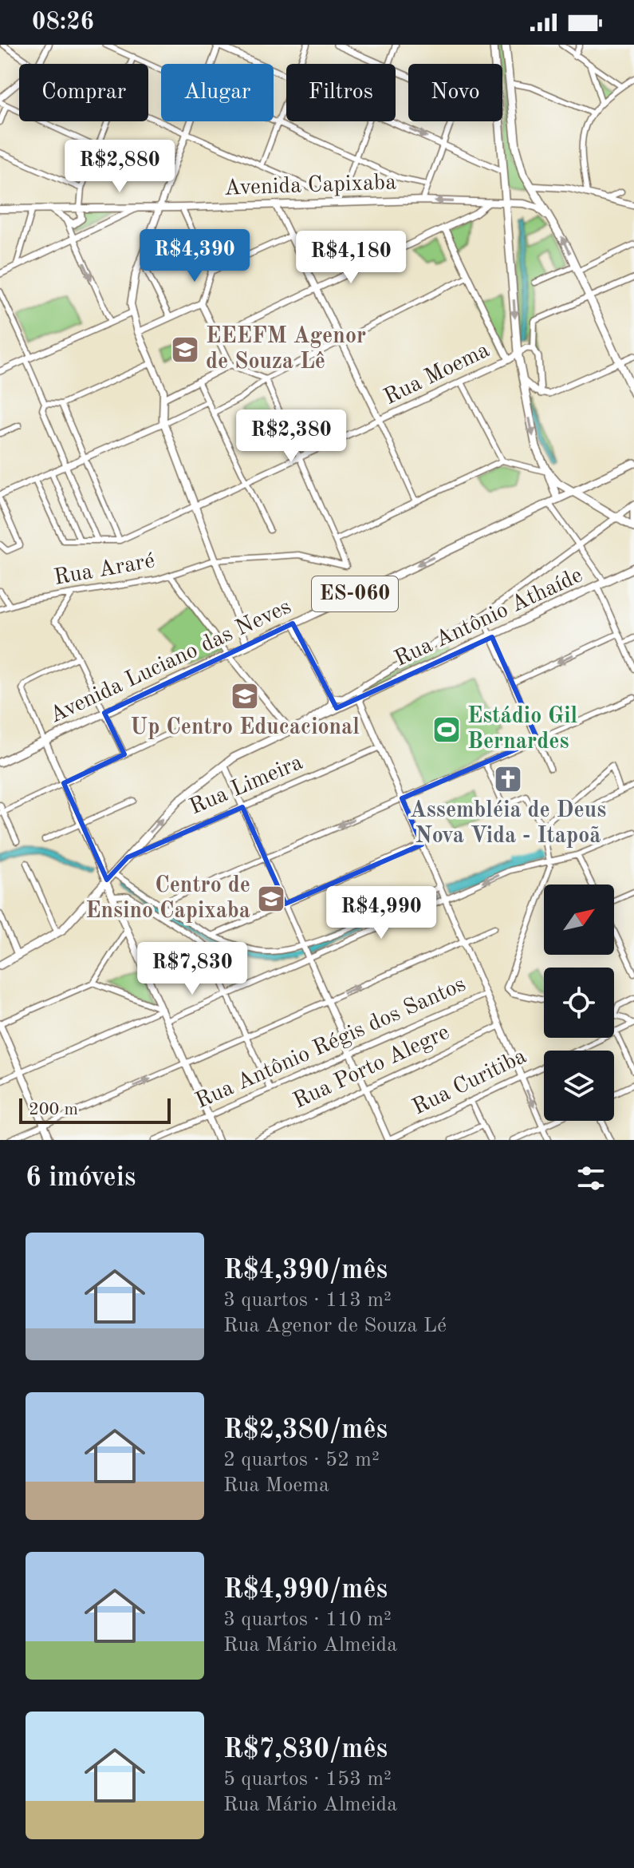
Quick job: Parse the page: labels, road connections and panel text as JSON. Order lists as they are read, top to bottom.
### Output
{
  "streets": {
    "main road": [
      "Avenida Capixaba",
      "ES-060",
      "Rua Antônio Athaíde",
      "Avenida Luciano das Neves"
    ],
    "street": [
      "Rua Moema",
      "Rua Araré",
      "Rua Limeira",
      "Rua Antônio Régis dos Santos",
      "Rua Porto Alegre",
      "Rua Curitiba"
    ]
  },
  "crossings": [
    ["Rua Antônio Athaíde", "Rua Limeira"]
  ],
  "one_way": ["Avenida Luciano das Neves"],
  "places": {
    "school or university": ["EEEFM Agenor de Souza Lê", "Up Centro Educacional", "Centro de Ensino Capixaba"],
    "sports": ["Estádio Gil Bernardes"],
    "church": ["Assembléia de Deus Nova Vida - Itapoã"]
  },
  "scale_bar": "200 m",
  "north": "top right",
  "page": {
    "status": "08:26",
    "chip": [
      "Comprar",
      "Alugar",
      "Filtros",
      "Novo"
    ],
    "price": [
      "R$2,880",
      "R$4,390",
      "R$4,180",
      "R$2,380",
      "R$4,990",
      "R$7,830"
    ],
    "scale": "200 m",
    "heading": "6 imóveis",
    "list": [
      {
        "name": "R$4,390/mês",
        "note": "3 quartos · 113 m² · Rua Agenor de Souza Lé"
      },
      {
        "name": "R$2,380/mês",
        "note": "2 quartos · 52 m² · Rua Moema"
      },
      {
        "name": "R$4,990/mês",
        "note": "3 quartos · 110 m² · Rua Mário Almeida"
      },
      {
        "name": "R$7,830/mês",
        "note": "5 quartos · 153 m² · Rua Mário Almeida"
      }
    ]
  }
}
